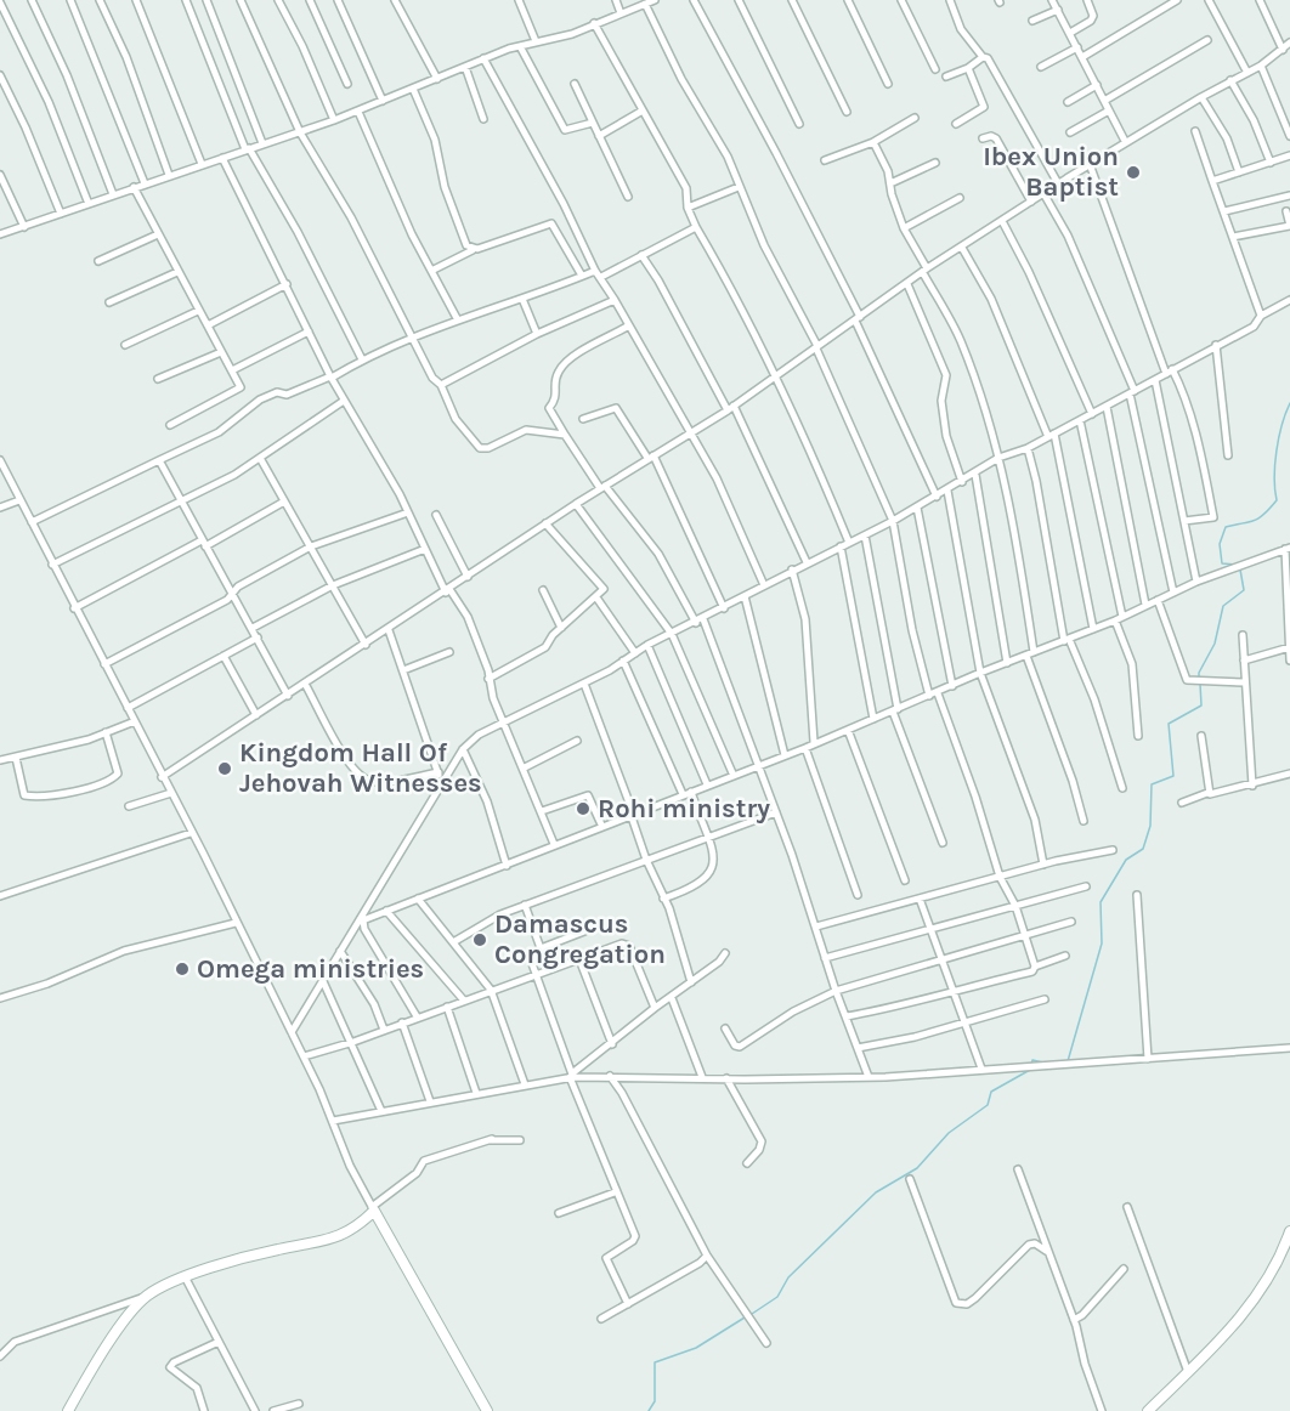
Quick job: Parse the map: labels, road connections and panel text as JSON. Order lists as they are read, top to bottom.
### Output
{
  "places": [
    "Ibex Union Baptist",
    "Kingdom Hall Of Jehovah Witnesses",
    "Rohi ministry",
    "Damascus Congregation",
    "Omega ministries"
  ]
}
